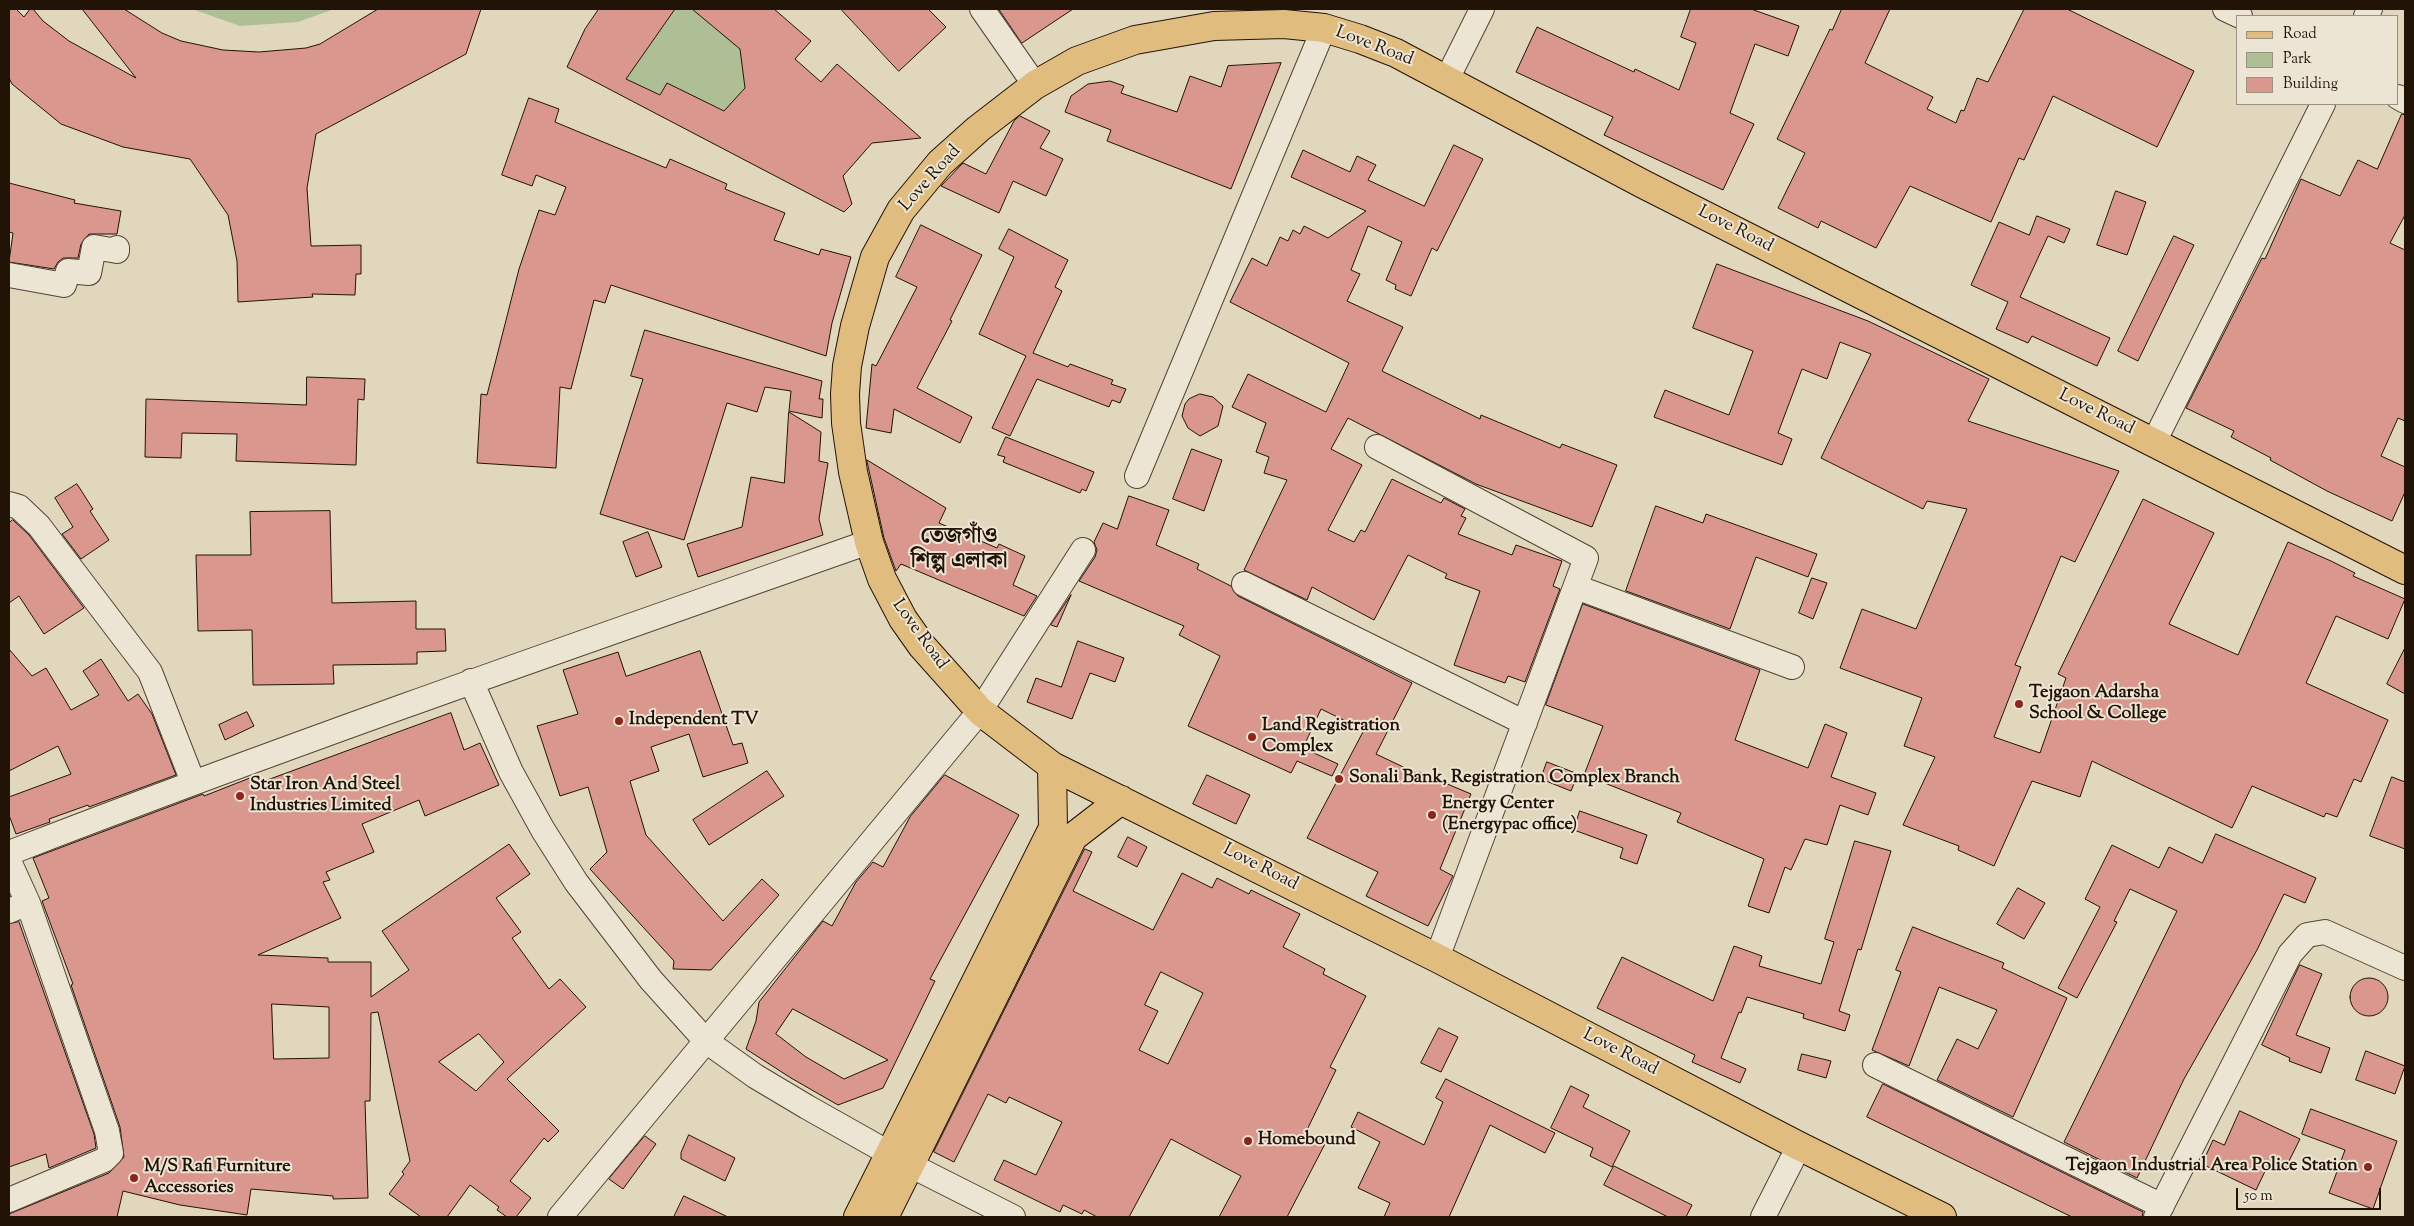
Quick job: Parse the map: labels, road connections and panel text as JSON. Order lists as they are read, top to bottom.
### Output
{
  "streets": {
    "main road": ["Love Road"]
  },
  "districts": ["তেজগাঁও শিল্প এলাকা"],
  "places": [
    "Tejgaon Adarsha School & College",
    "Independent TV",
    "Land Registration Complex",
    "Sonali Bank, Registration Complex Branch",
    "Star Iron And Steel Industries Limited",
    "Energy Center (Energypac office)",
    "Homebound",
    "Tejgaon Industrial Area Police Station",
    "M/S Rafi Furniture Accessories"
  ],
  "legend": ["Road", "Park", "Building"],
  "scale_bar": "50 m"
}
